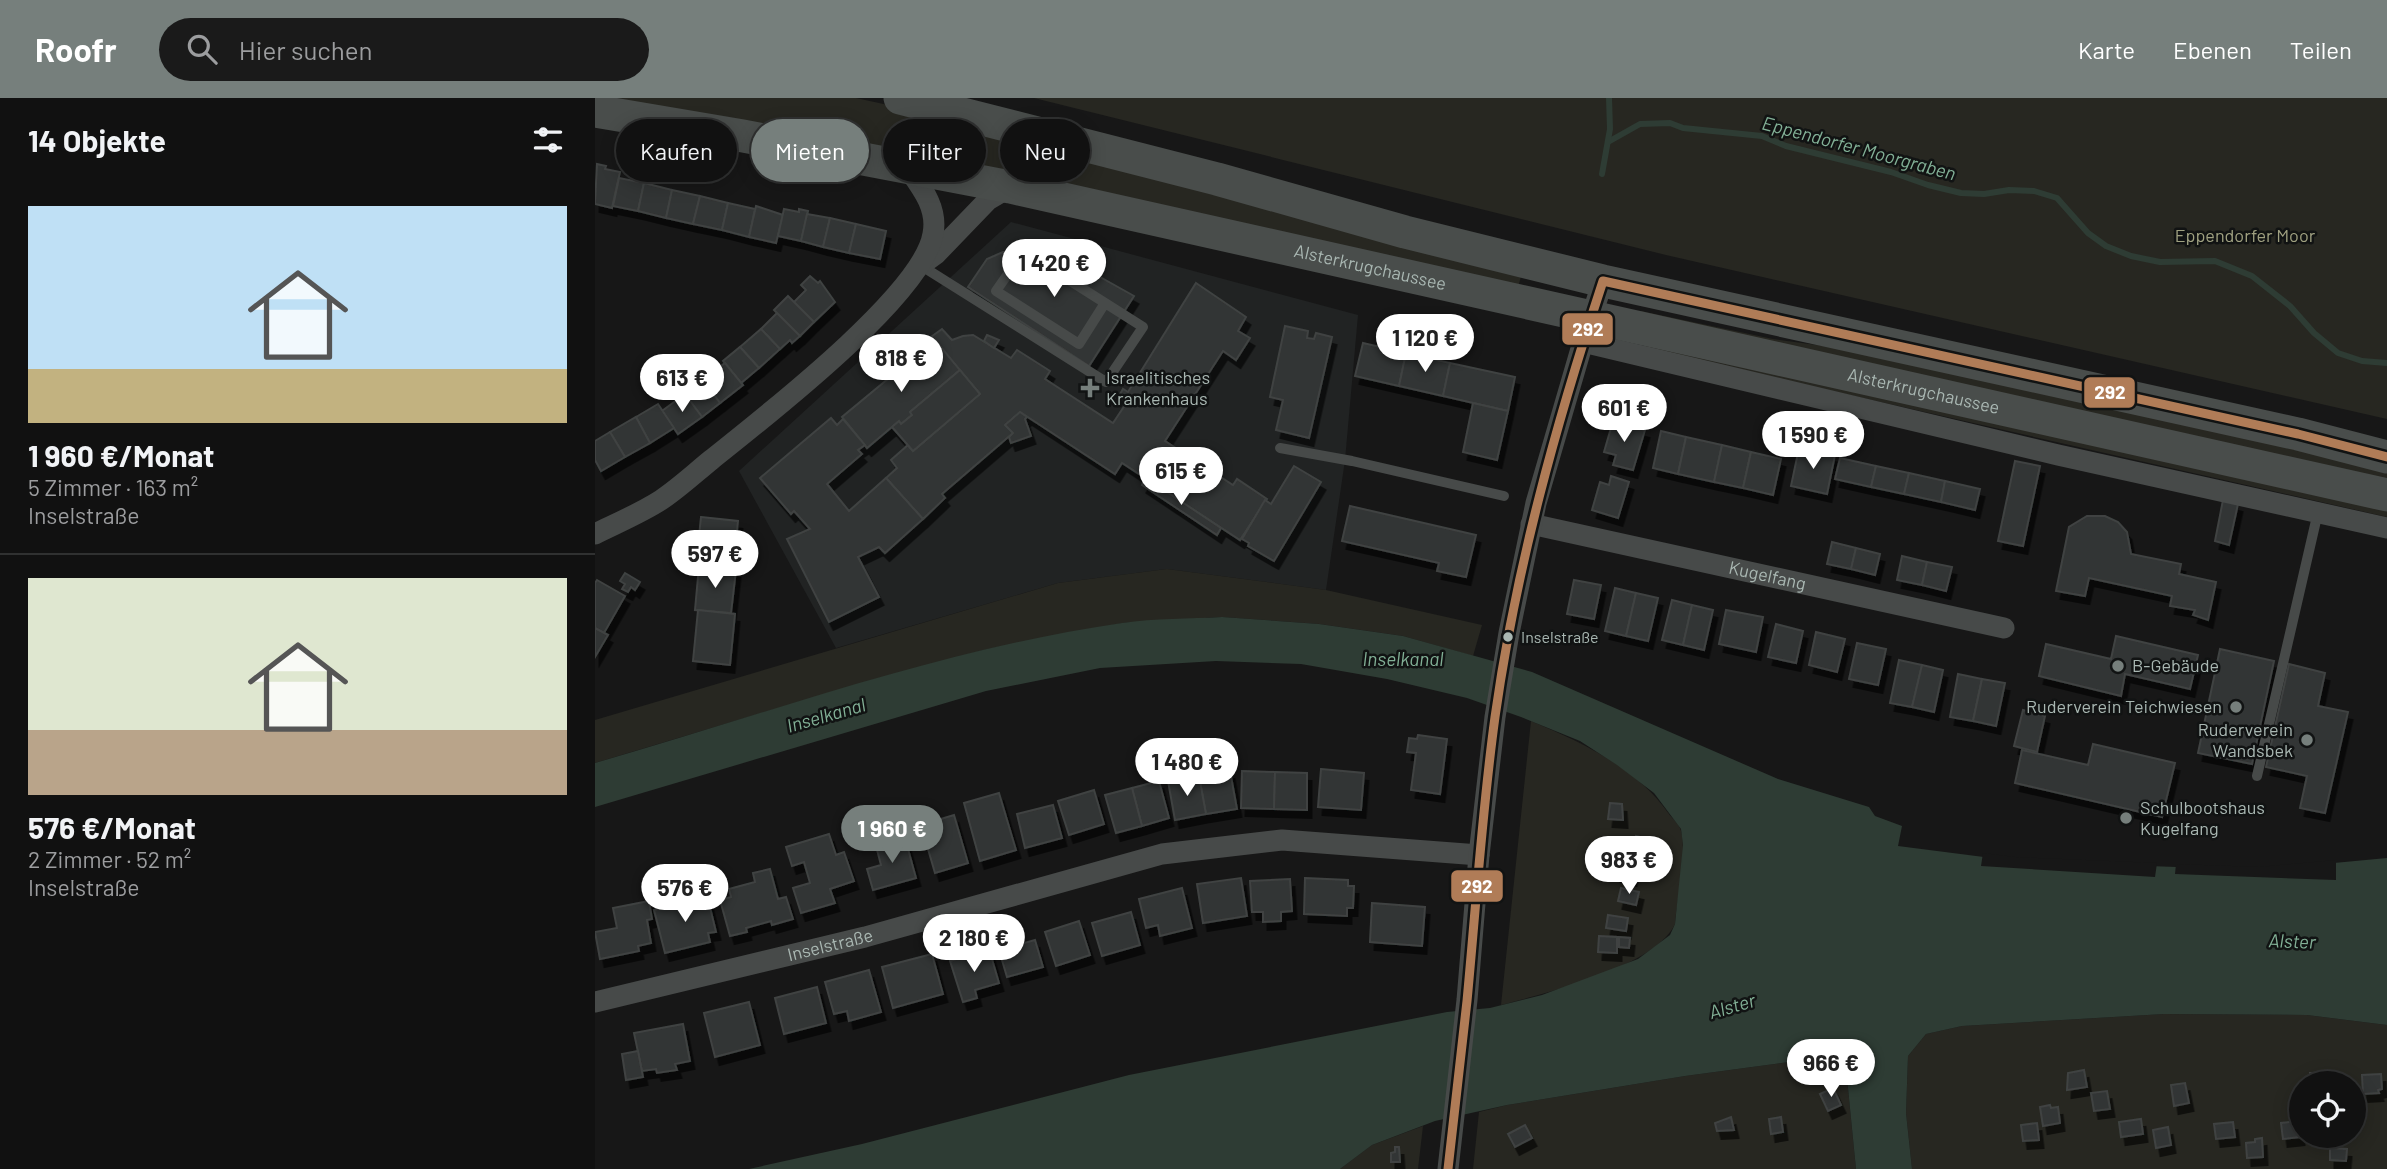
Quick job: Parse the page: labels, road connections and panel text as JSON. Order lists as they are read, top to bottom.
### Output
{
  "streets": {
    "main road": ["Alsterkrugchaussee"],
    "street": ["Kugelfang", "Inselstraße"]
  },
  "water": ["Eppendorfer Moorgraben", "Inselkanal", "Alster"],
  "parks": ["Eppendorfer Moor"],
  "places": {
    "health": ["Israelitisches Krankenhaus"],
    "other": [
      "Inselstraße",
      "B-Gebäude",
      "Ruderverein Teichwiesen",
      "Ruderverein Wandsbek",
      "Schulbootshaus Kugelfang"
    ]
  },
  "lines": ["transit line 292"],
  "page": {
    "header": "Roofr",
    "search": "Hier suchen",
    "nav": ["Karte", "Ebenen", "Teilen"],
    "heading": "14 Objekte",
    "chip": [
      "Kaufen",
      "Mieten",
      "Filter",
      "Neu"
    ],
    "list": [
      {
        "name": "1 960 €/Monat",
        "note": "5 Zimmer · 163 m² · Inselstraße"
      },
      {
        "name": "576 €/Monat",
        "note": "2 Zimmer · 52 m² · Inselstraße"
      }
    ],
    "price": [
      "1 420 €",
      "1 120 €",
      "818 €",
      "613 €",
      "601 €",
      "1 590 €",
      "615 €",
      "597 €",
      "1 480 €",
      "1 960 €",
      "983 €",
      "576 €",
      "2 180 €",
      "966 €"
    ]
  }
}
